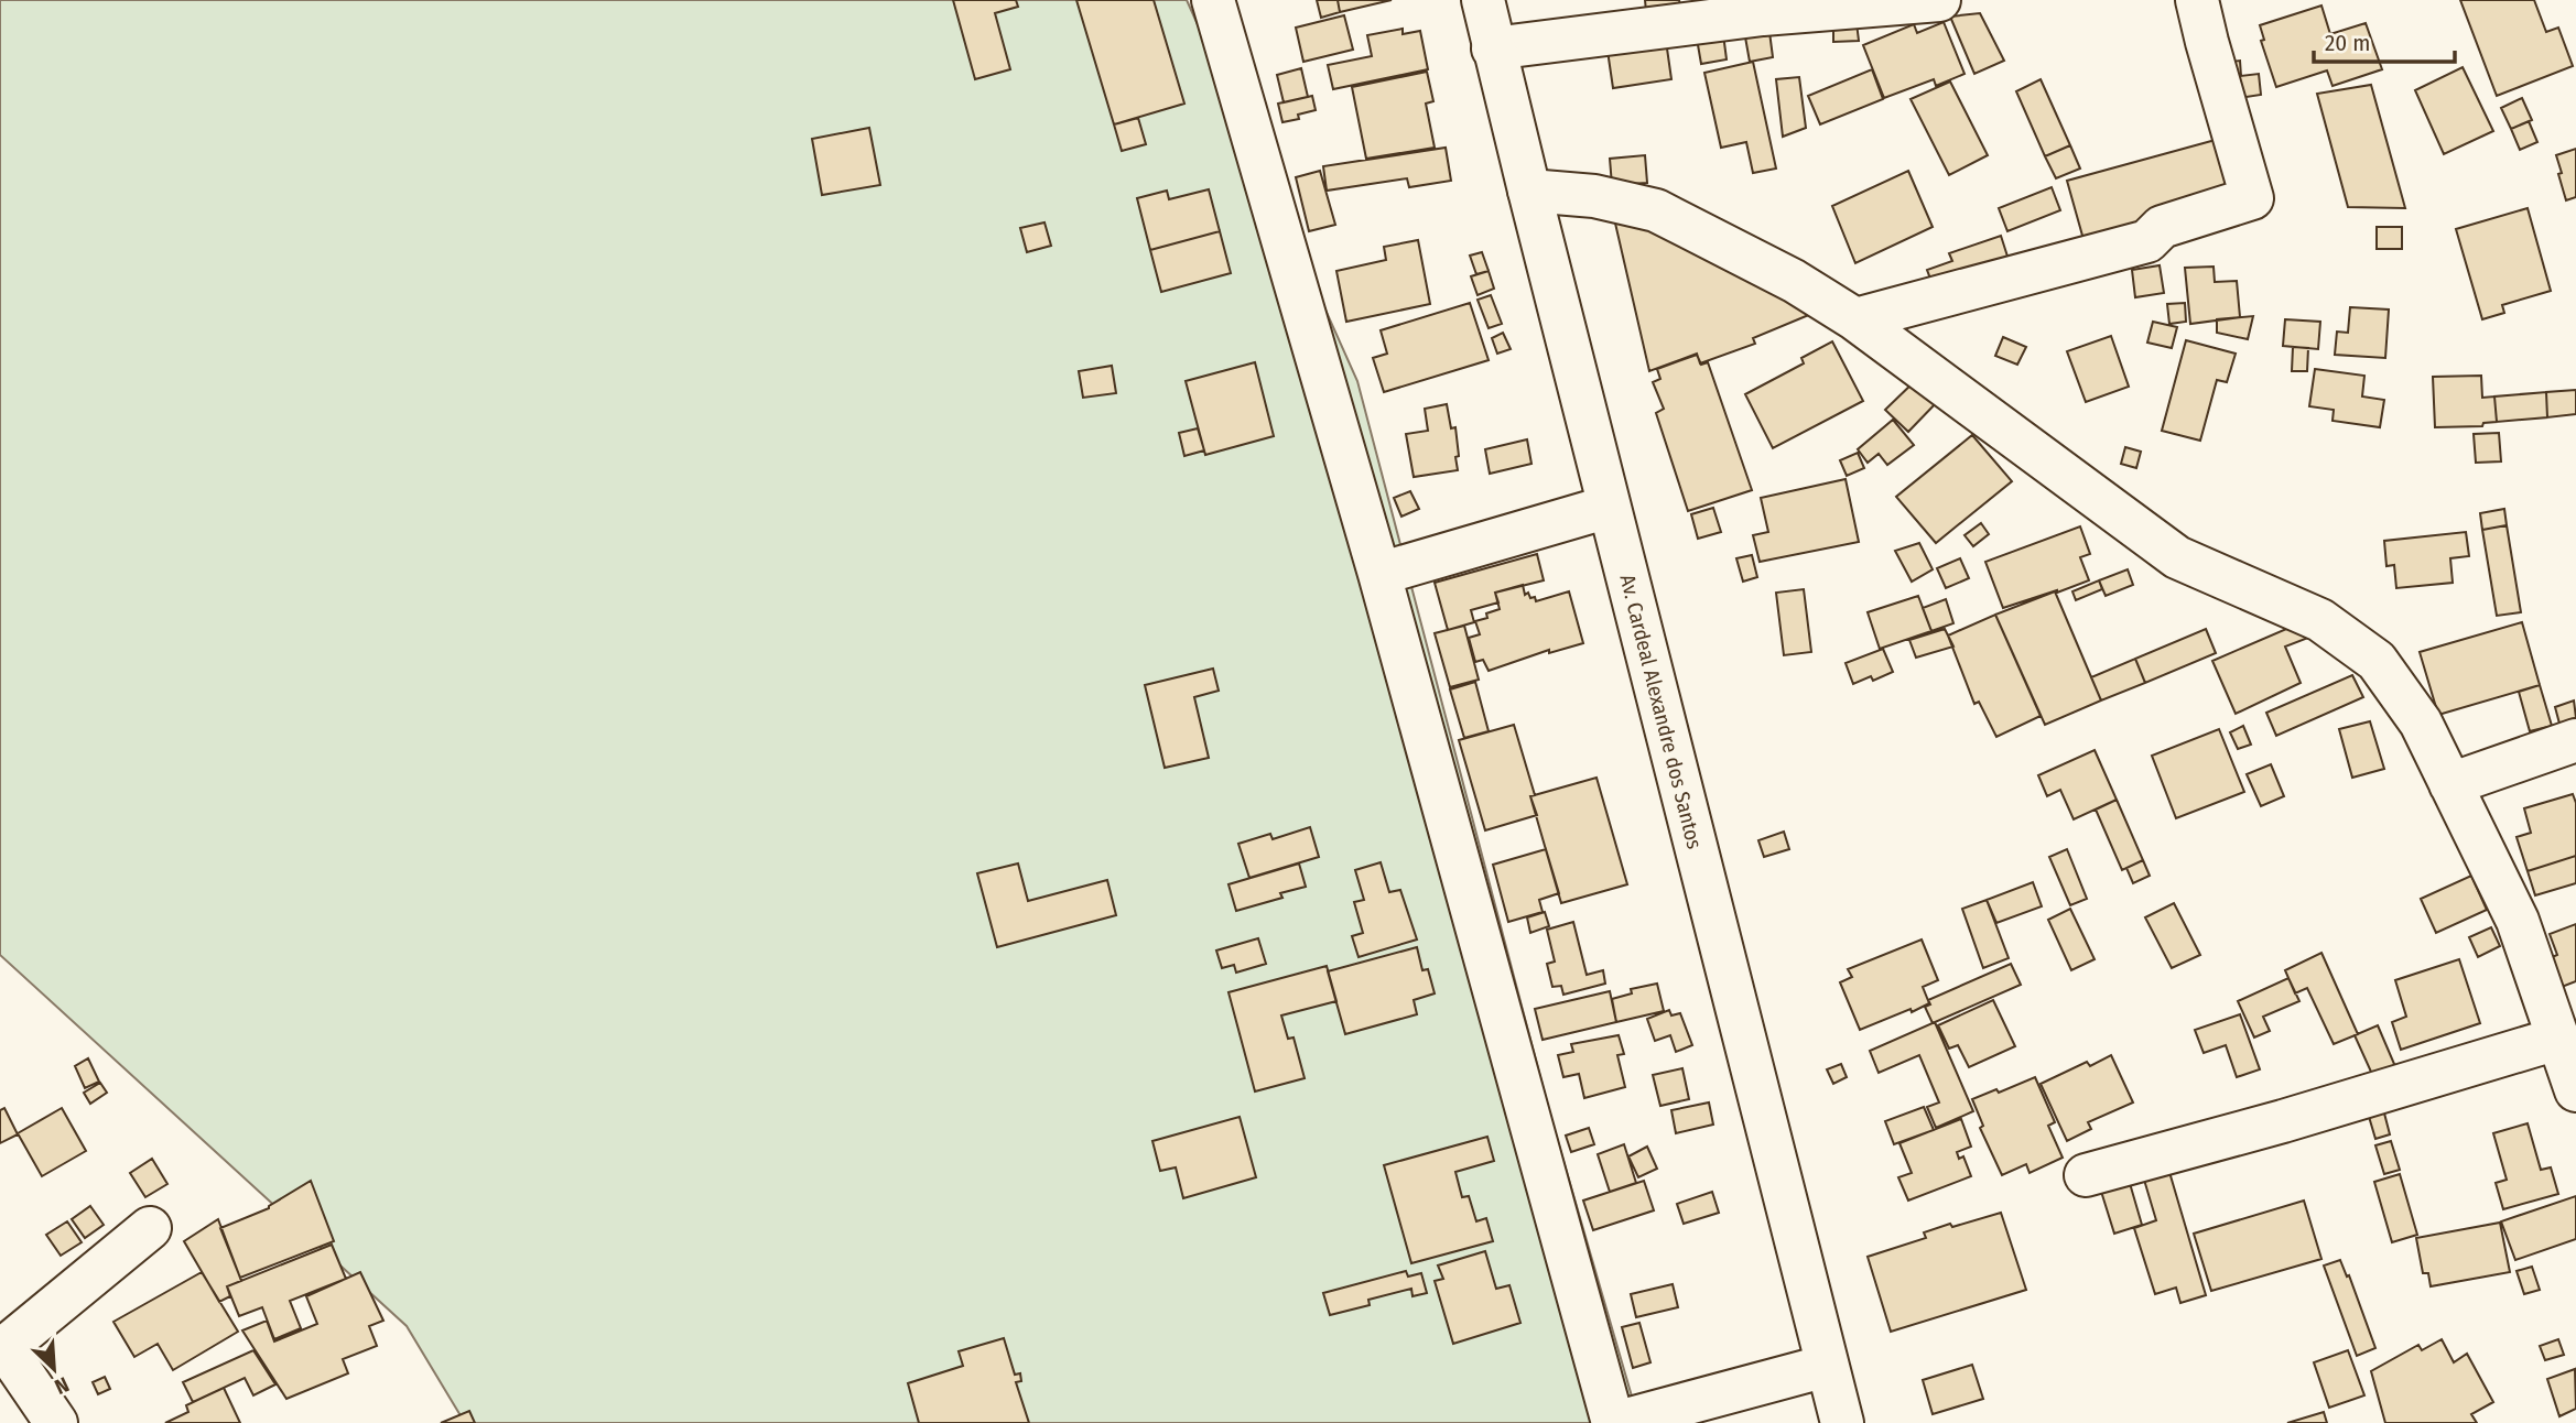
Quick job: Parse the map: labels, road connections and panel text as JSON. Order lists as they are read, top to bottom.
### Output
{
  "streets": {
    "street": ["Av. Cardeal Alexandre dos Santos"]
  },
  "scale_bar": "20 m",
  "north": "bottom right"
}
